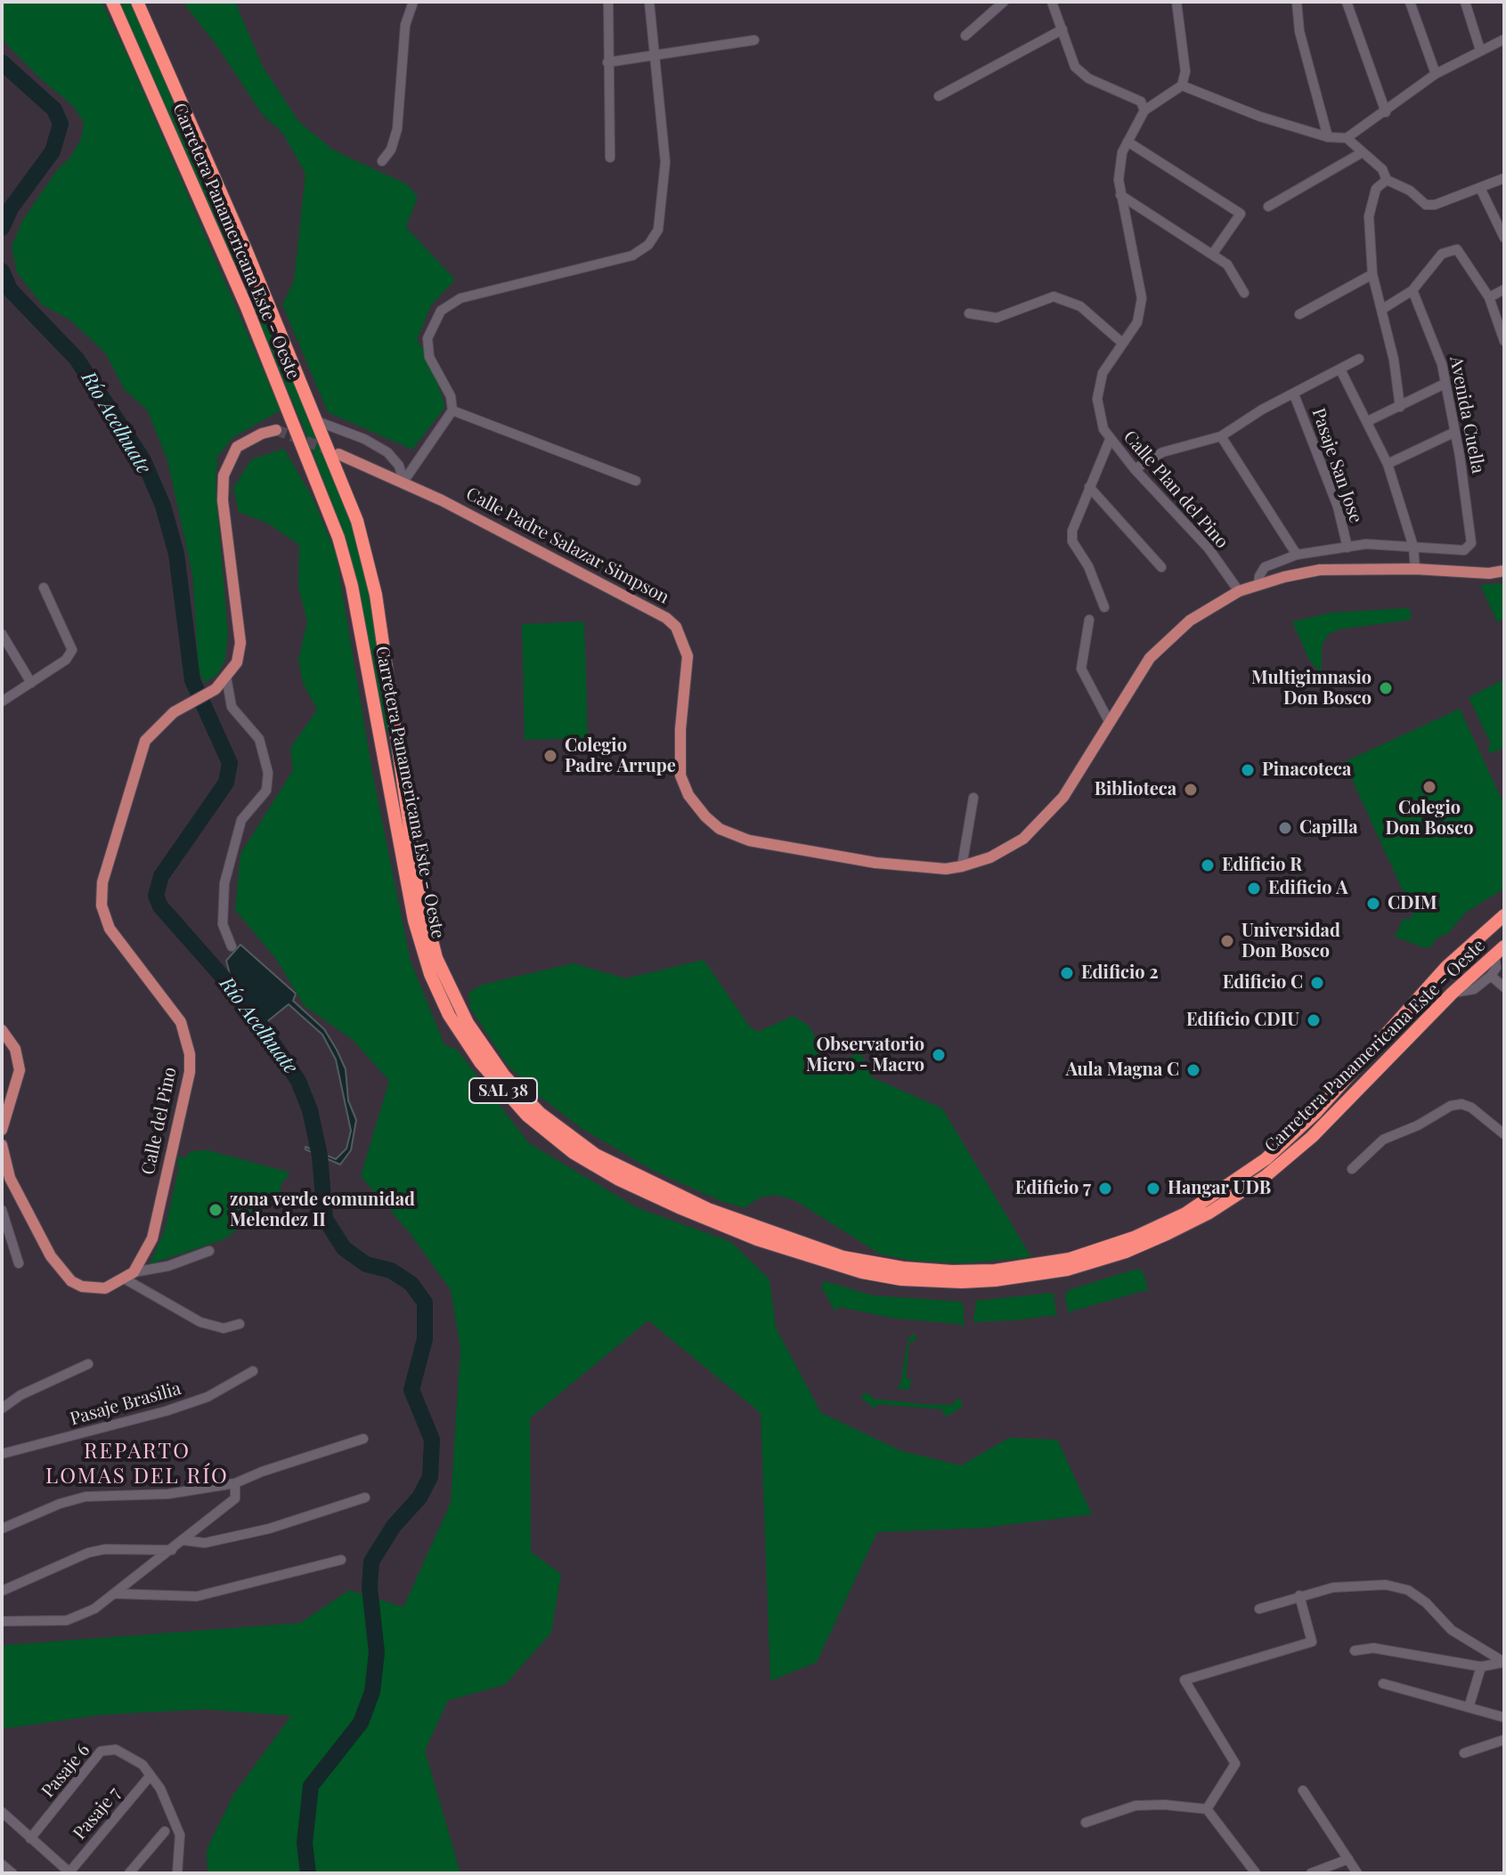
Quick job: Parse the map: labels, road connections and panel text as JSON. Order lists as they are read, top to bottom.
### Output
{
  "streets": {
    "highway": ["Carretera Panamericana Este - Oeste", "SAL 38"],
    "main road": ["Calle Padre Salazar Simpson", "Calle del Pino"],
    "street": [
      "Avenida Cuella",
      "Pasaje San Jose",
      "Calle Plan del Pino",
      "Pasaje Brasilia",
      "Pasaje 6",
      "Pasaje 7"
    ]
  },
  "crossings": [
    ["Calle Plan del Pino", "Calle Padre Salazar Simpson"],
    ["Pasaje 6", "Pasaje 7"]
  ],
  "districts": ["REPARTO LOMAS DEL RÍO"],
  "water": ["Río Acelhuate"],
  "places": [
    "Multigimnasio Don Bosco",
    "Colegio Padre Arrupe",
    "Pinacoteca",
    "Colegio Don Bosco",
    "Biblioteca",
    "Capilla",
    "Edificio R",
    "Edificio A",
    "CDIM",
    "Universidad Don Bosco",
    "Edificio 2",
    "Edificio C",
    "Edificio CDIU",
    "Observatorio Micro - Macro",
    "Aula Magna C",
    "Edificio 7",
    "Hangar UDB",
    "zona verde comunidad Melendez II"
  ]
}
